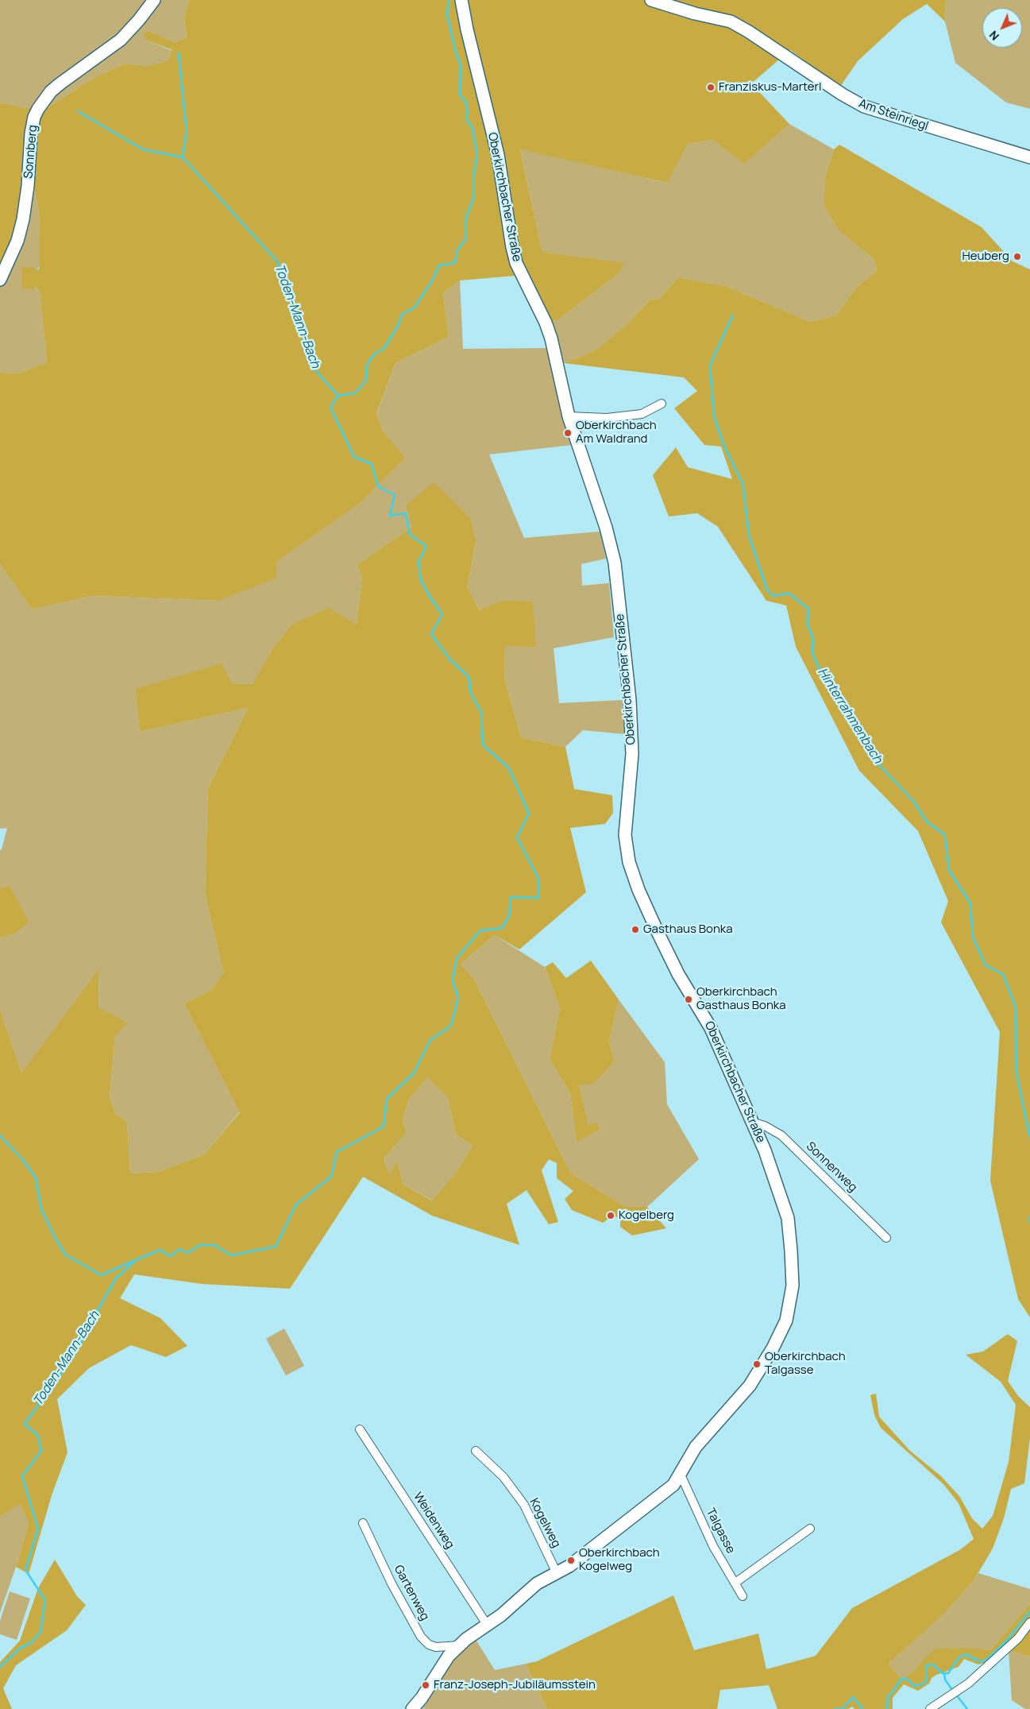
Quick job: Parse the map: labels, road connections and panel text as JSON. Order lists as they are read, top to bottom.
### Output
{
  "streets": {
    "street": [
      "Am Steinriegl",
      "Sonnberg",
      "Oberkirchbacher Straße",
      "Sonnenweg",
      "Weidenweg",
      "Kogelweg",
      "Talgasse",
      "Gartenweg"
    ]
  },
  "crossings": [
    ["Oberkirchbacher Straße", "Sonnenweg"],
    ["Oberkirchbacher Straße", "Weidenweg"],
    ["Oberkirchbacher Straße", "Kogelweg"],
    ["Oberkirchbacher Straße", "Talgasse"],
    ["Oberkirchbacher Straße", "Gartenweg"]
  ],
  "water": ["Toden-Mann-Bach", "Hinterrahmenbach"],
  "places": [
    "Franziskus-Marterl",
    "Heuberg",
    "Oberkirchbach Am Waldrand",
    "Gasthaus Bonka",
    "Oberkirchbach Gasthaus Bonka",
    "Kogelberg",
    "Oberkirchbach Talgasse",
    "Oberkirchbach Kogelweg",
    "Franz-Joseph-Jubiläumsstein"
  ],
  "north": "bottom left"
}
